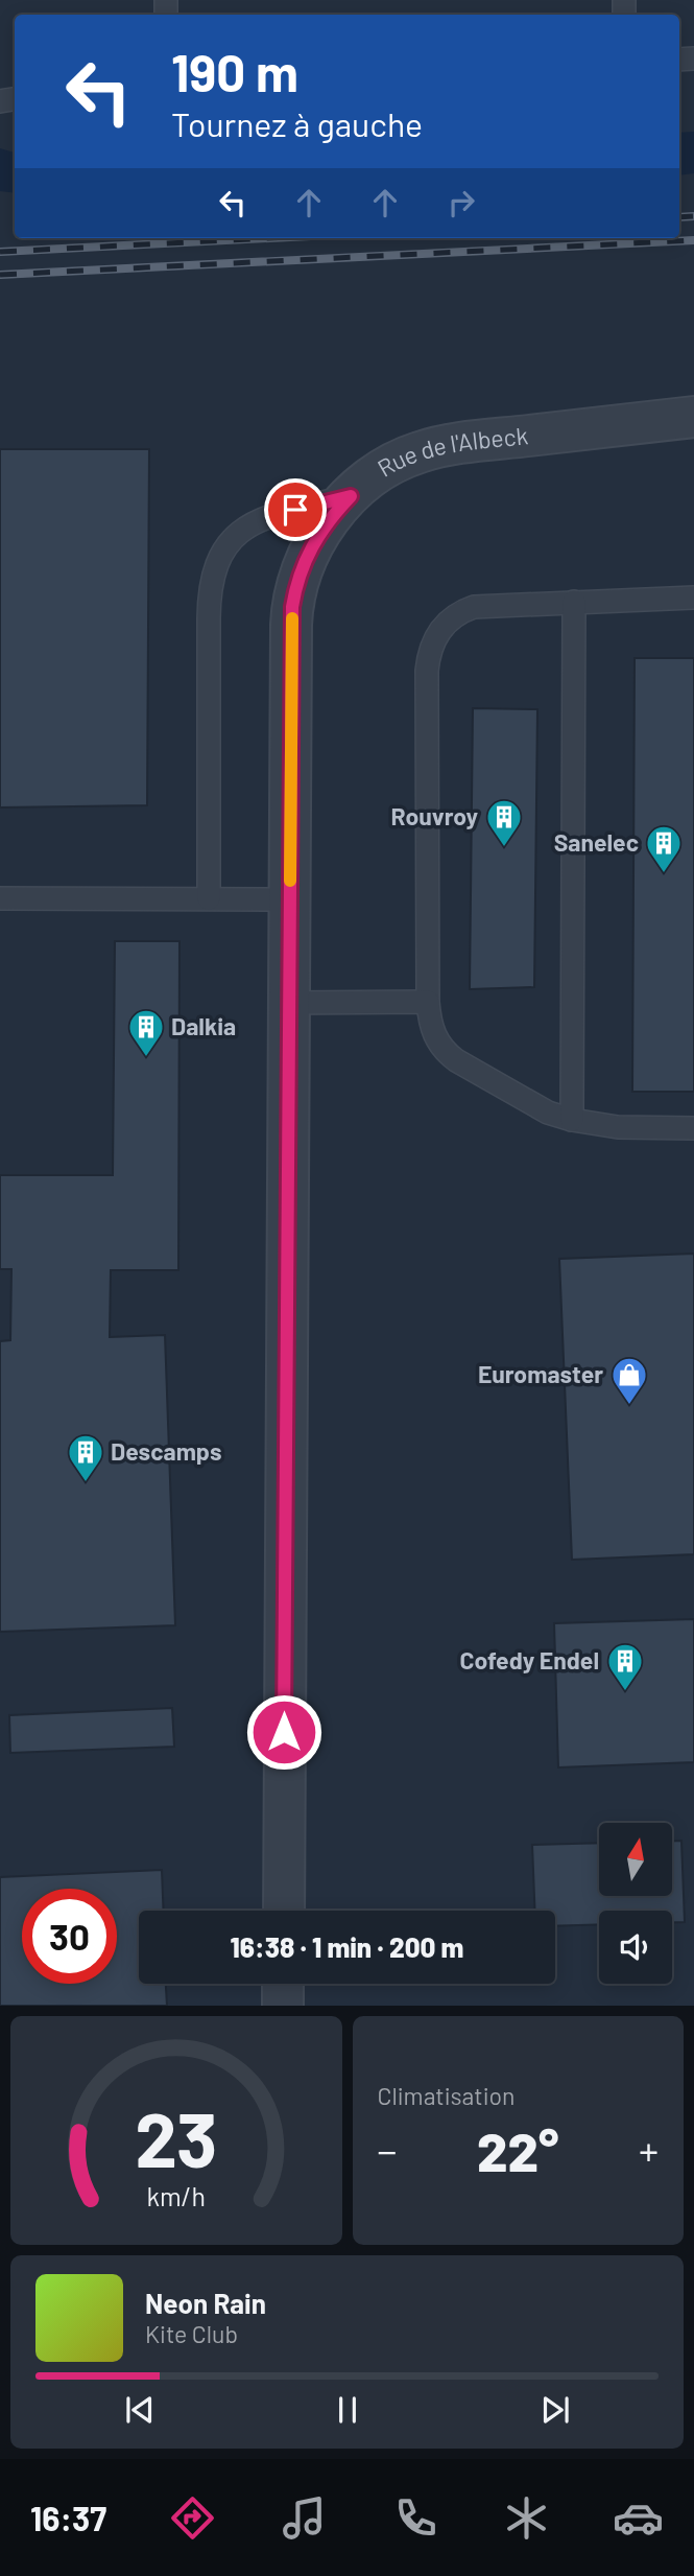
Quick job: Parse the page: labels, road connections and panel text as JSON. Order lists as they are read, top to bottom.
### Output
{
  "streets": {
    "street": ["Rue de l'Albeck"]
  },
  "places": {
    "building": [
      "Rouvroy",
      "Sanelec",
      "Dalkia",
      "Descamps",
      "Cofedy Endel"
    ],
    "shop": ["Euromaster"]
  },
  "north": "top",
  "page": {
    "turn": ["190 m", "Tournez à gauche"],
    "limit": "30",
    "trip": "16:38 · 1 min · 200 m",
    "tile": "Climatisation",
    "heat": ["−", "22°", "+"],
    "song": ["Neon Rain", "Kite Club"],
    "tabs": "16:37",
    "gauge": ["23", "km/h"]
  }
}
